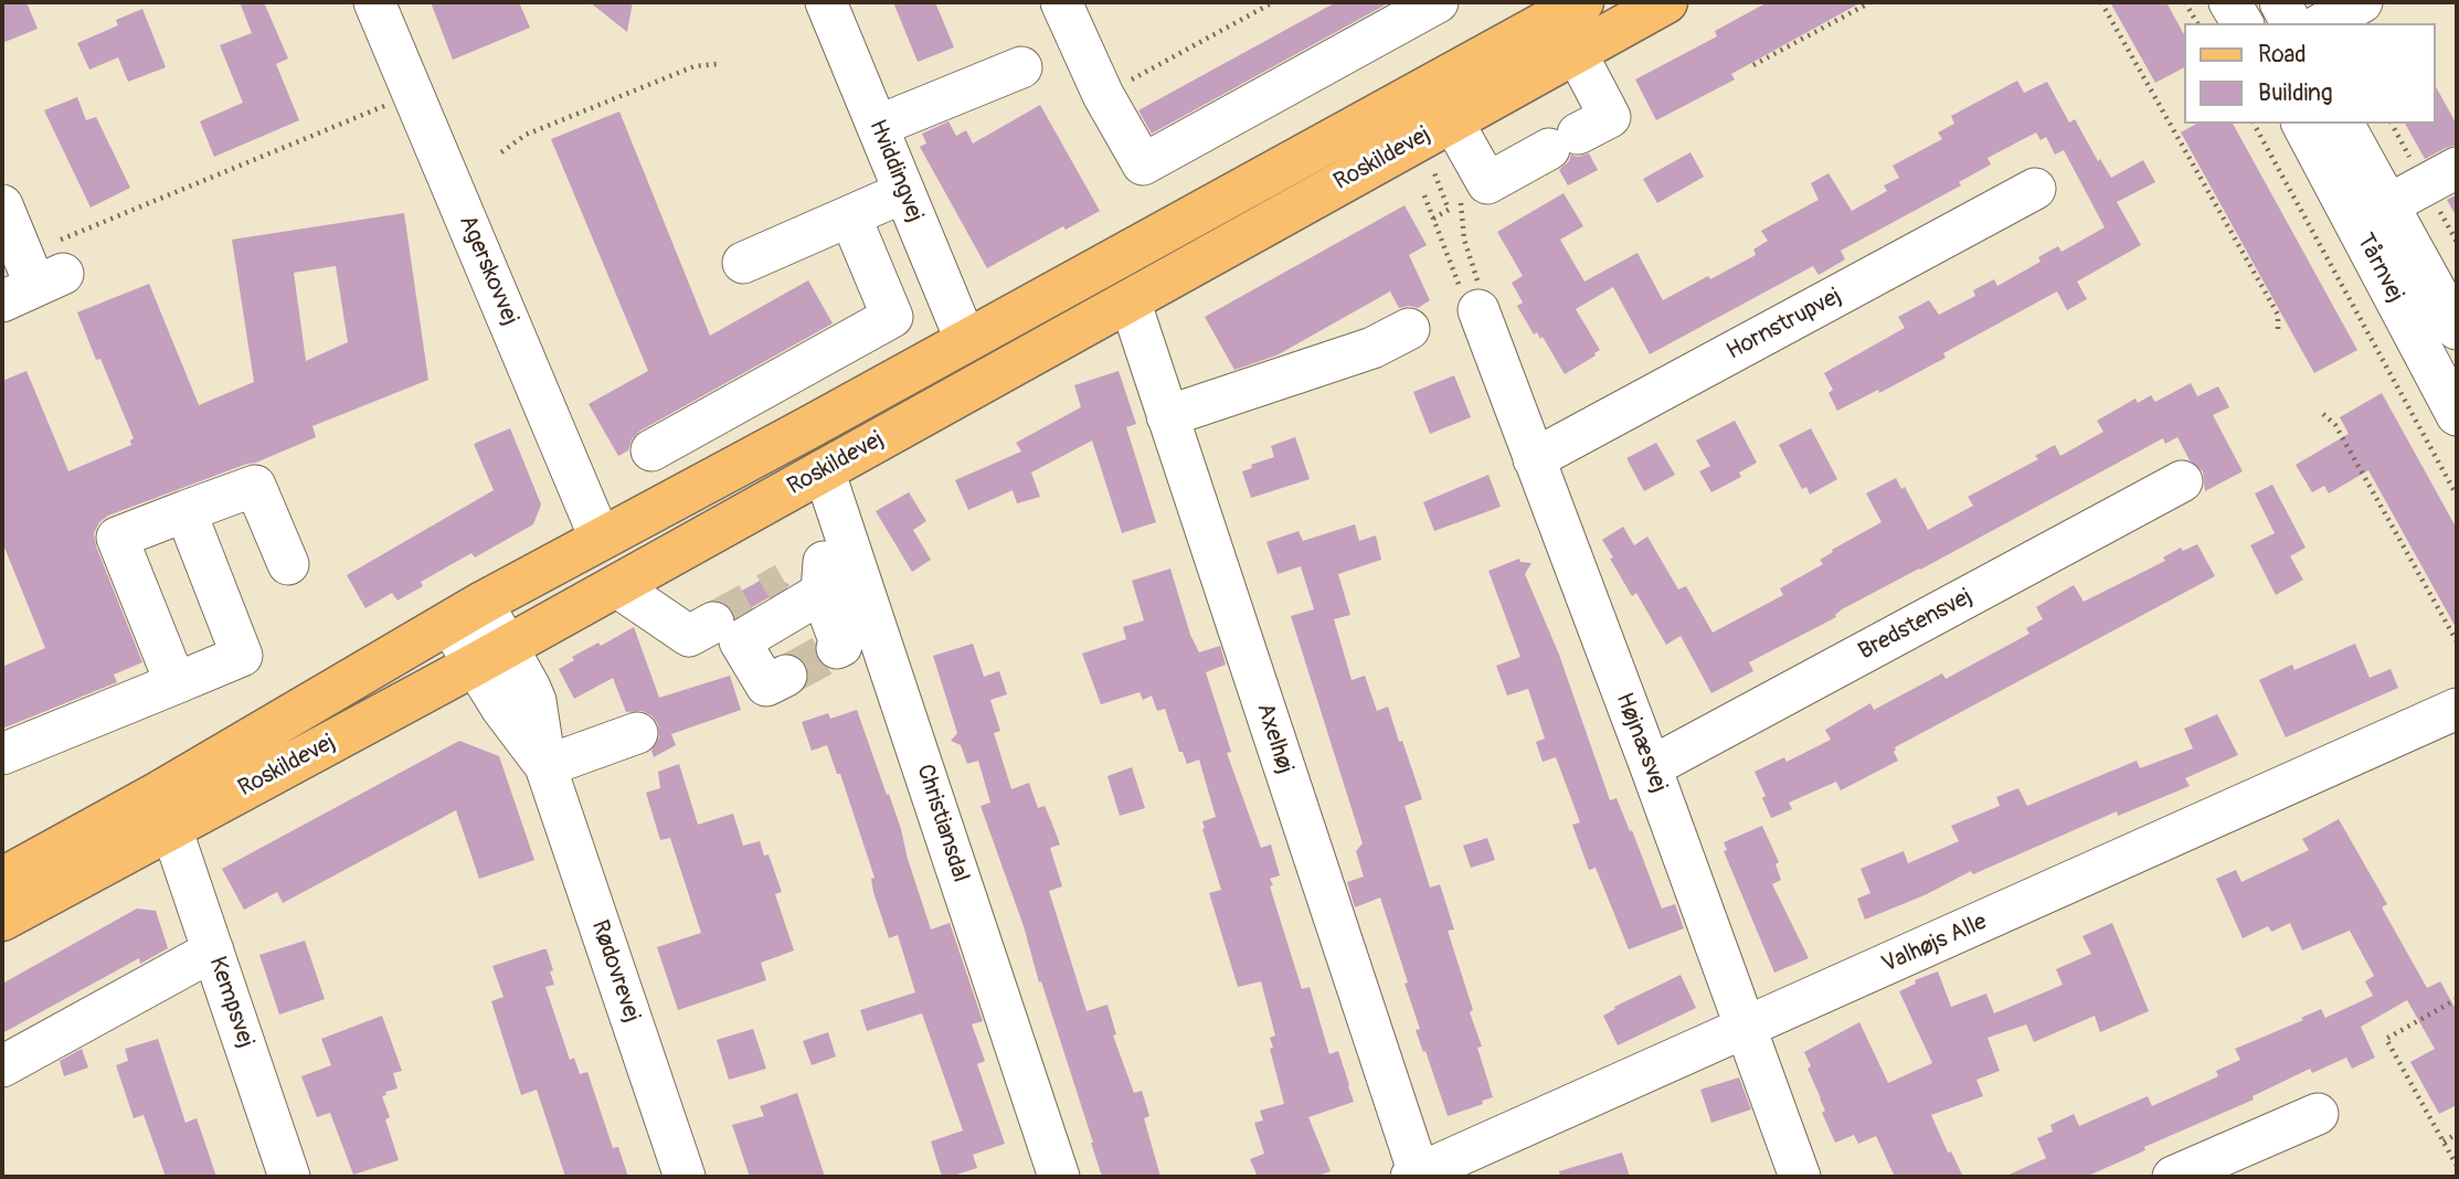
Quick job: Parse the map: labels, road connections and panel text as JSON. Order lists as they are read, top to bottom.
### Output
{
  "streets": {
    "main road": ["Roskildevej"],
    "street": [
      "Hviddingvej",
      "Tårnvej",
      "Agerskovvej",
      "Hornstrupvej",
      "Bredstensvej",
      "Axelhøj",
      "Højnæsvej",
      "Christiansdal",
      "Valhøjs Alle",
      "Rødovrevej",
      "Kempsvej"
    ]
  },
  "crossings": [
    ["Roskildevej", "Hviddingvej"],
    ["Roskildevej", "Agerskovvej"],
    ["Roskildevej", "Axelhøj"],
    ["Roskildevej", "Christiansdal"],
    ["Roskildevej", "Rødovrevej"],
    ["Roskildevej", "Kempsvej"],
    ["Hornstrupvej", "Højnæsvej"],
    ["Bredstensvej", "Højnæsvej"],
    ["Axelhøj", "Valhøjs Alle"],
    ["Højnæsvej", "Valhøjs Alle"]
  ],
  "legend": ["Road", "Building"]
}
